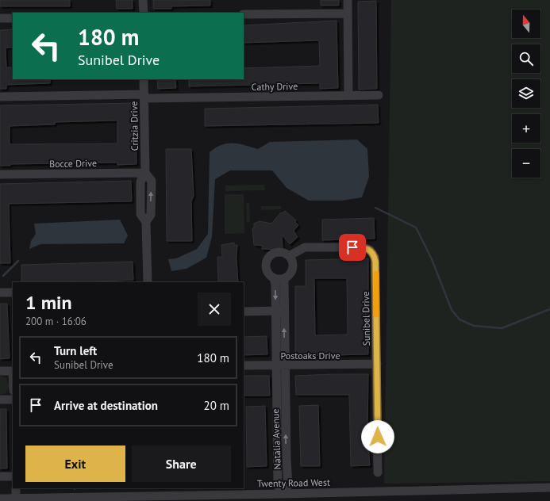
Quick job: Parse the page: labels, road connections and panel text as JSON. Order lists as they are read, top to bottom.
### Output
{
  "streets": {
    "street": [
      "Cathy Drive",
      "Critzia Drive",
      "Bocce Drive",
      "Sunibel Drive",
      "Postoaks Drive",
      "Natalia Avenue",
      "Twenty Road West"
    ]
  },
  "crossings": [
    ["Cathy Drive", "Critzia Drive"],
    ["Critzia Drive", "Bocce Drive"],
    ["Sunibel Drive", "Postoaks Drive"],
    ["Sunibel Drive", "Natalia Avenue"],
    ["Postoaks Drive", "Natalia Avenue"],
    ["Natalia Avenue", "Twenty Road West"]
  ],
  "north": "top",
  "page": {
    "map_buttons": ["+", "−"],
    "turn": ["180 m", "Sunibel Drive"],
    "heading": ["1 min", "200 m · 16:06"],
    "list": [
      {
        "name": "Turn left",
        "note": "Sunibel Drive",
        "value": "180 m"
      },
      {
        "name": "Arrive at destination",
        "value": "20 m"
      }
    ],
    "buttons": ["Exit", "Share"]
  }
}
